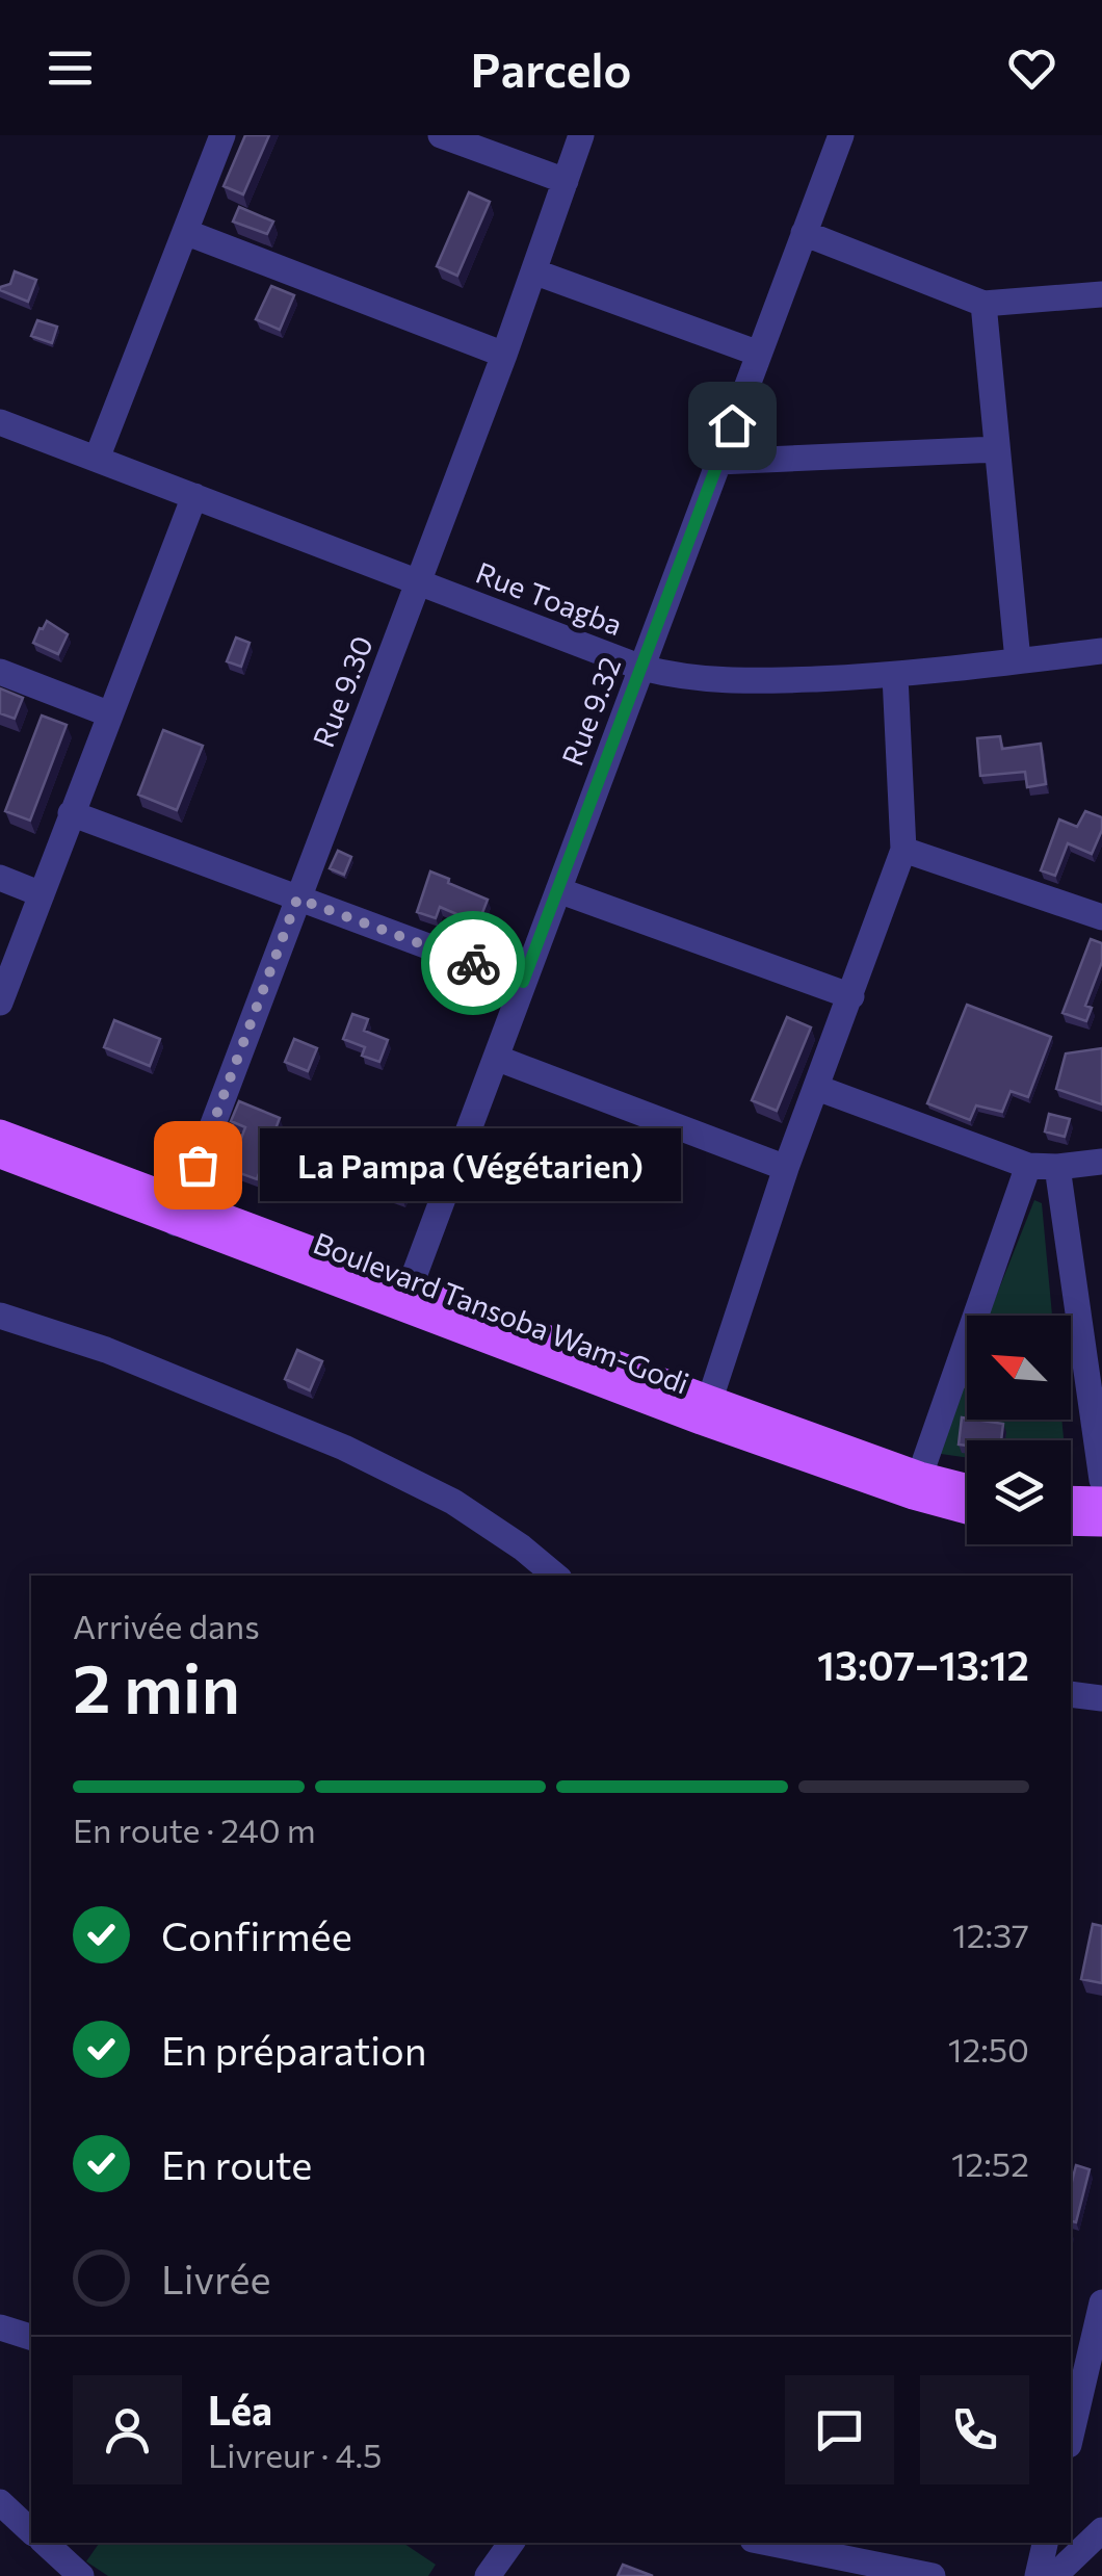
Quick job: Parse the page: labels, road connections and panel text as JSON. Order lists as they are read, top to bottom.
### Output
{
  "streets": {
    "main road": ["Boulevard Tansoba Wam-Godi"],
    "street": ["Rue Toagba", "Rue 9.30", "Rue 9.32"]
  },
  "crossings": [
    ["Rue Toagba", "Rue 9.30"],
    ["Rue Toagba", "Rue 9.32"],
    ["Rue 9.30", "Boulevard Tansoba Wam-Godi"],
    ["Rue 9.32", "Boulevard Tansoba Wam-Godi"]
  ],
  "places": ["La Pampa (Végétarien)"],
  "north": "top left",
  "page": {
    "header": "Parcelo",
    "bubble": "La Pampa (Végétarien)",
    "heading": ["2 min", "Arrivée dans", "13:07–13:12"],
    "panel": ["Léa", "Livreur · 4.5"],
    "bar": "En route · 240 m",
    "list": [
      ["Confirmée", "12:37"],
      ["En préparation", "12:50"],
      ["En route", "12:52"],
      "Livrée"
    ]
  }
}
